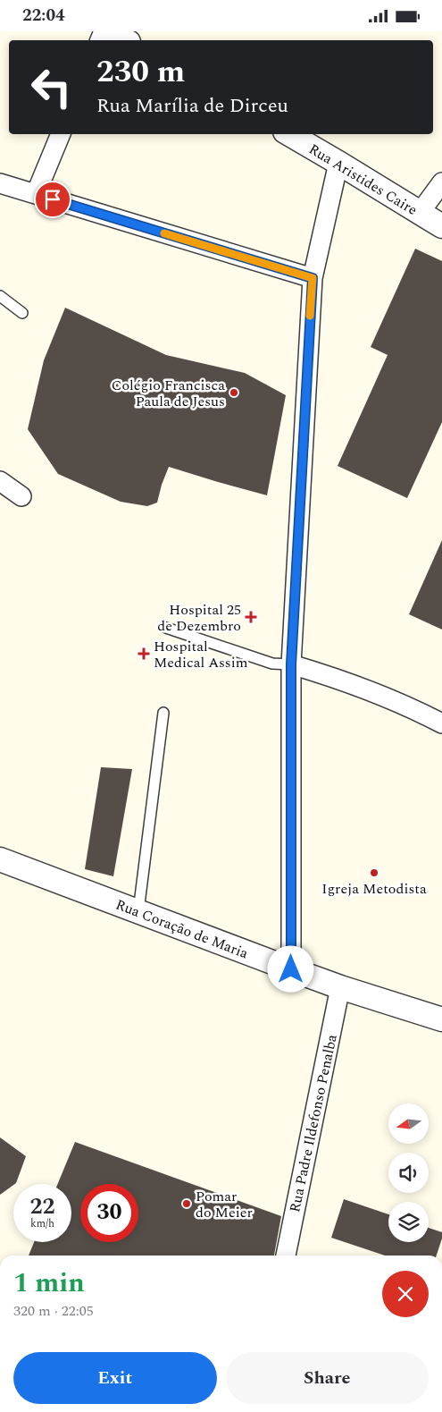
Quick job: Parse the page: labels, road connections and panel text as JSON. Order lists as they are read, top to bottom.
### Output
{
  "streets": {
    "street": ["Rua Aristides Caire", "Rua Coração de Maria", "Rua Padre Ildefonso Penalba"]
  },
  "crossings": [
    ["Rua Coração de Maria", "Rua Padre Ildefonso Penalba"]
  ],
  "places": {
    "other": ["Colégio Francisca Paula de Jesus", "Igreja Metodista", "Pomar do Meier"],
    "health": ["Hospital 25 de Dezembro", "Hospital Medical Assim"]
  },
  "north": "left",
  "page": {
    "status": "22:04",
    "turn": ["230 m", "Rua Marília de Dirceu"],
    "speed": "22 km/h",
    "limit": "30",
    "heading": ["1 min", "320 m · 22:05"],
    "buttons": ["Exit", "Share"]
  }
}
